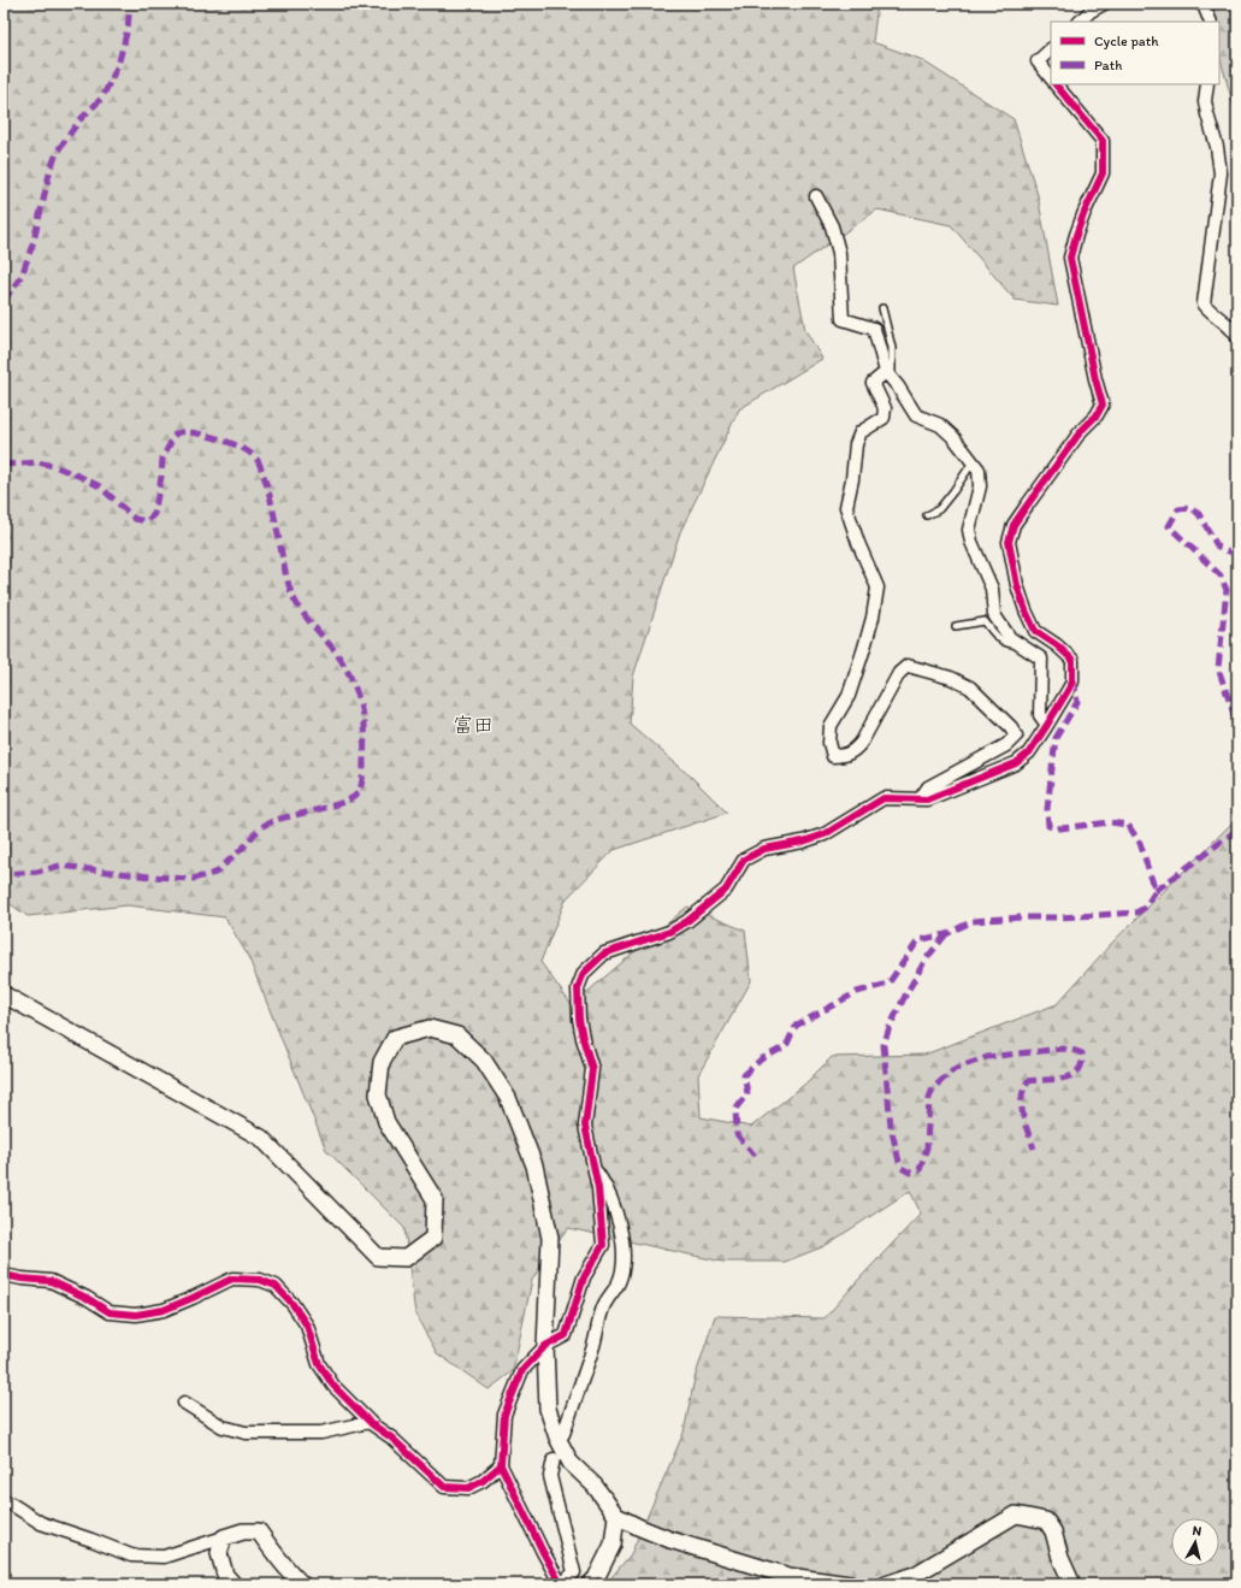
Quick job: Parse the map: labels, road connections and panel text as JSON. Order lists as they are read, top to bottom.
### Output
{
  "districts": ["富田"],
  "legend": ["Cycle path", "Path"],
  "north": "top"
}
